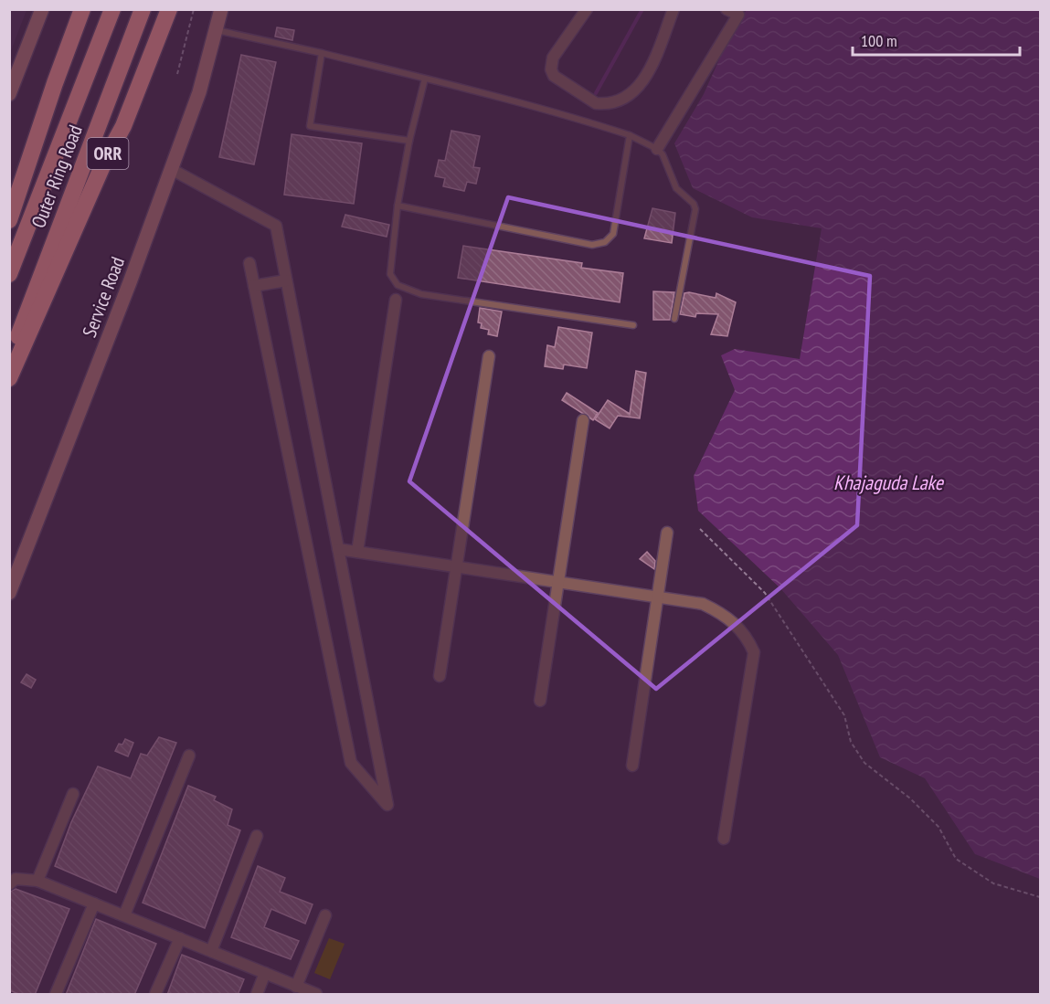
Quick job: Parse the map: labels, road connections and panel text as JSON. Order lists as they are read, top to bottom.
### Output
{
  "streets": {
    "highway": ["ORR", "Outer Ring Road"],
    "main road": ["Service Road"]
  },
  "water": ["Khajaguda Lake"],
  "scale_bar": "100 m"
}
